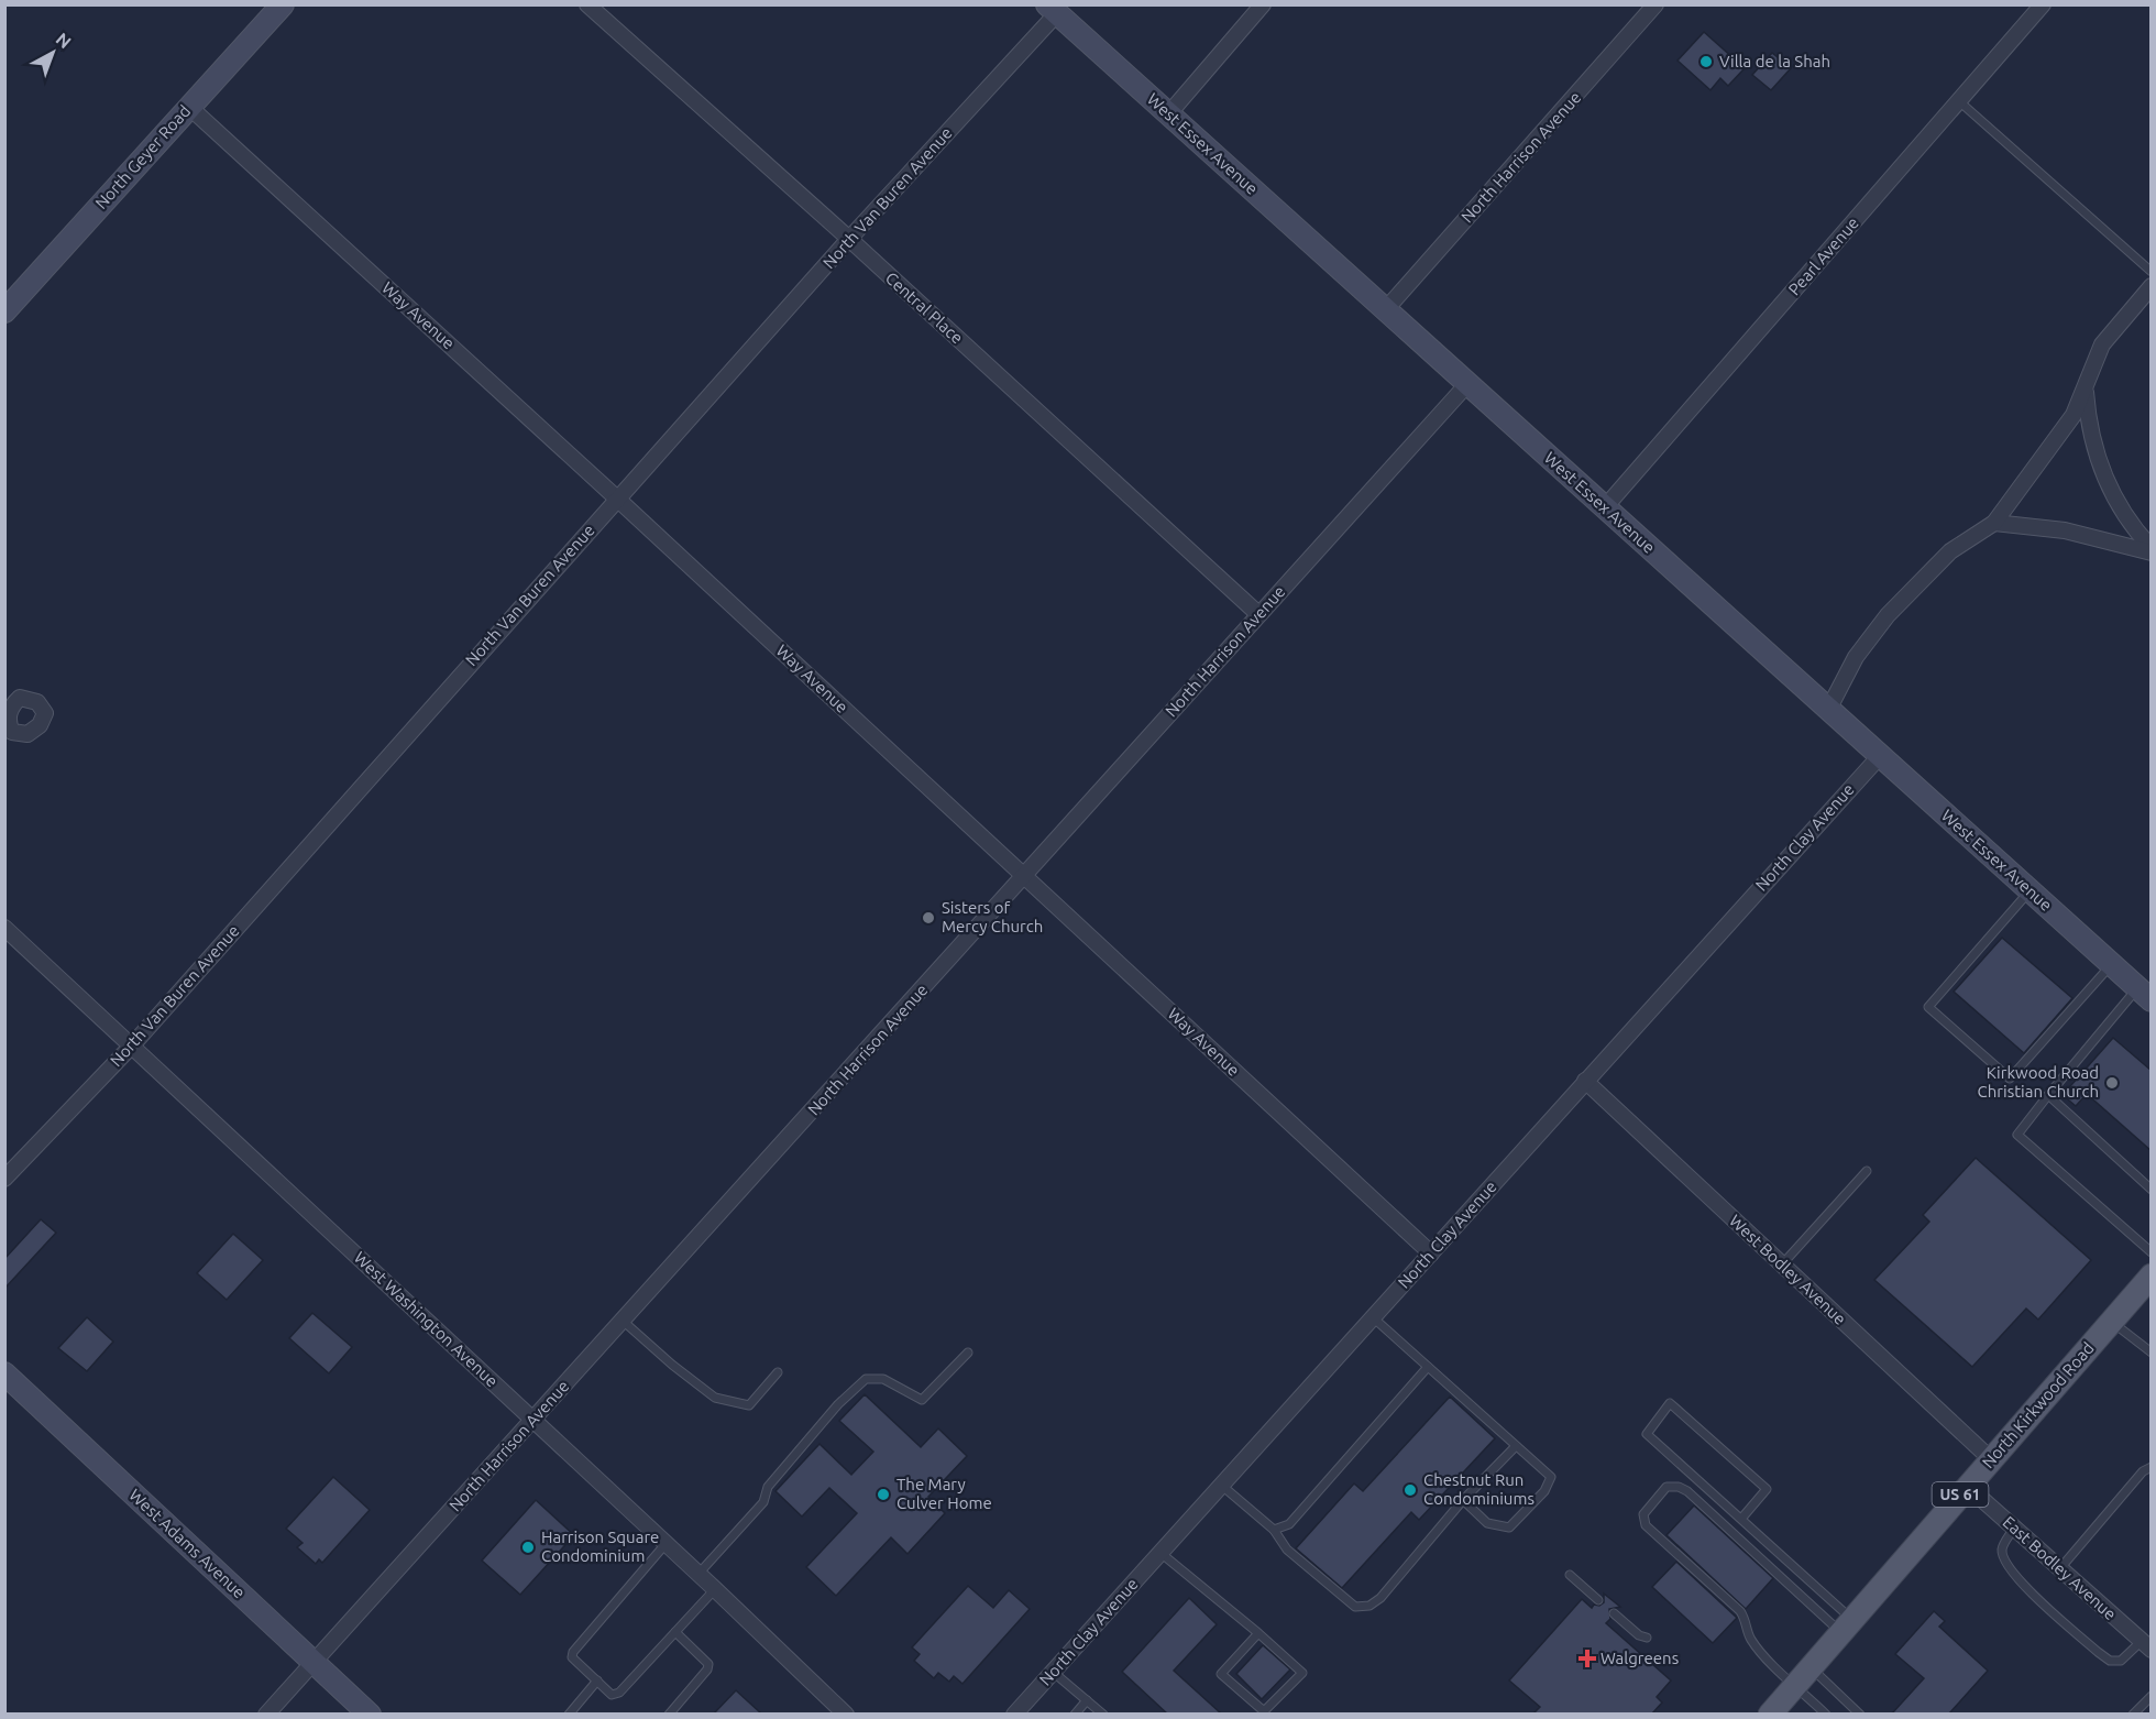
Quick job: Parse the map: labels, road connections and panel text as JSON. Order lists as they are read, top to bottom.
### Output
{
  "streets": {
    "main road": ["North Kirkwood Road", "US 61"],
    "street": [
      "West Essex Avenue",
      "North Geyer Road",
      "North Harrison Avenue",
      "North Van Buren Avenue",
      "Pearl Avenue",
      "Central Place",
      "Way Avenue",
      "North Clay Avenue",
      "West Bodley Avenue",
      "West Washington Avenue",
      "West Adams Avenue",
      "East Bodley Avenue"
    ]
  },
  "crossings": [
    ["West Essex Avenue", "North Harrison Avenue"],
    ["West Essex Avenue", "North Van Buren Avenue"],
    ["West Essex Avenue", "Pearl Avenue"],
    ["West Essex Avenue", "North Clay Avenue"],
    ["North Geyer Road", "Way Avenue"],
    ["North Harrison Avenue", "Central Place"],
    ["North Harrison Avenue", "Way Avenue"],
    ["North Harrison Avenue", "West Washington Avenue"],
    ["North Harrison Avenue", "West Adams Avenue"],
    ["North Van Buren Avenue", "Central Place"],
    ["North Van Buren Avenue", "Way Avenue"],
    ["North Van Buren Avenue", "West Washington Avenue"],
    ["Way Avenue", "North Clay Avenue"],
    ["North Clay Avenue", "West Bodley Avenue"],
    ["West Bodley Avenue", "North Kirkwood Road"],
    ["North Kirkwood Road", "East Bodley Avenue"]
  ],
  "places": {
    "other": [
      "Villa de la Shah",
      "Sisters of Mercy Church",
      "Kirkwood Road Christian Church",
      "Chestnut Run Condominiums",
      "The Mary Culver Home",
      "Harrison Square Condominium"
    ],
    "health": ["Walgreens"]
  },
  "north": "top right"
}
